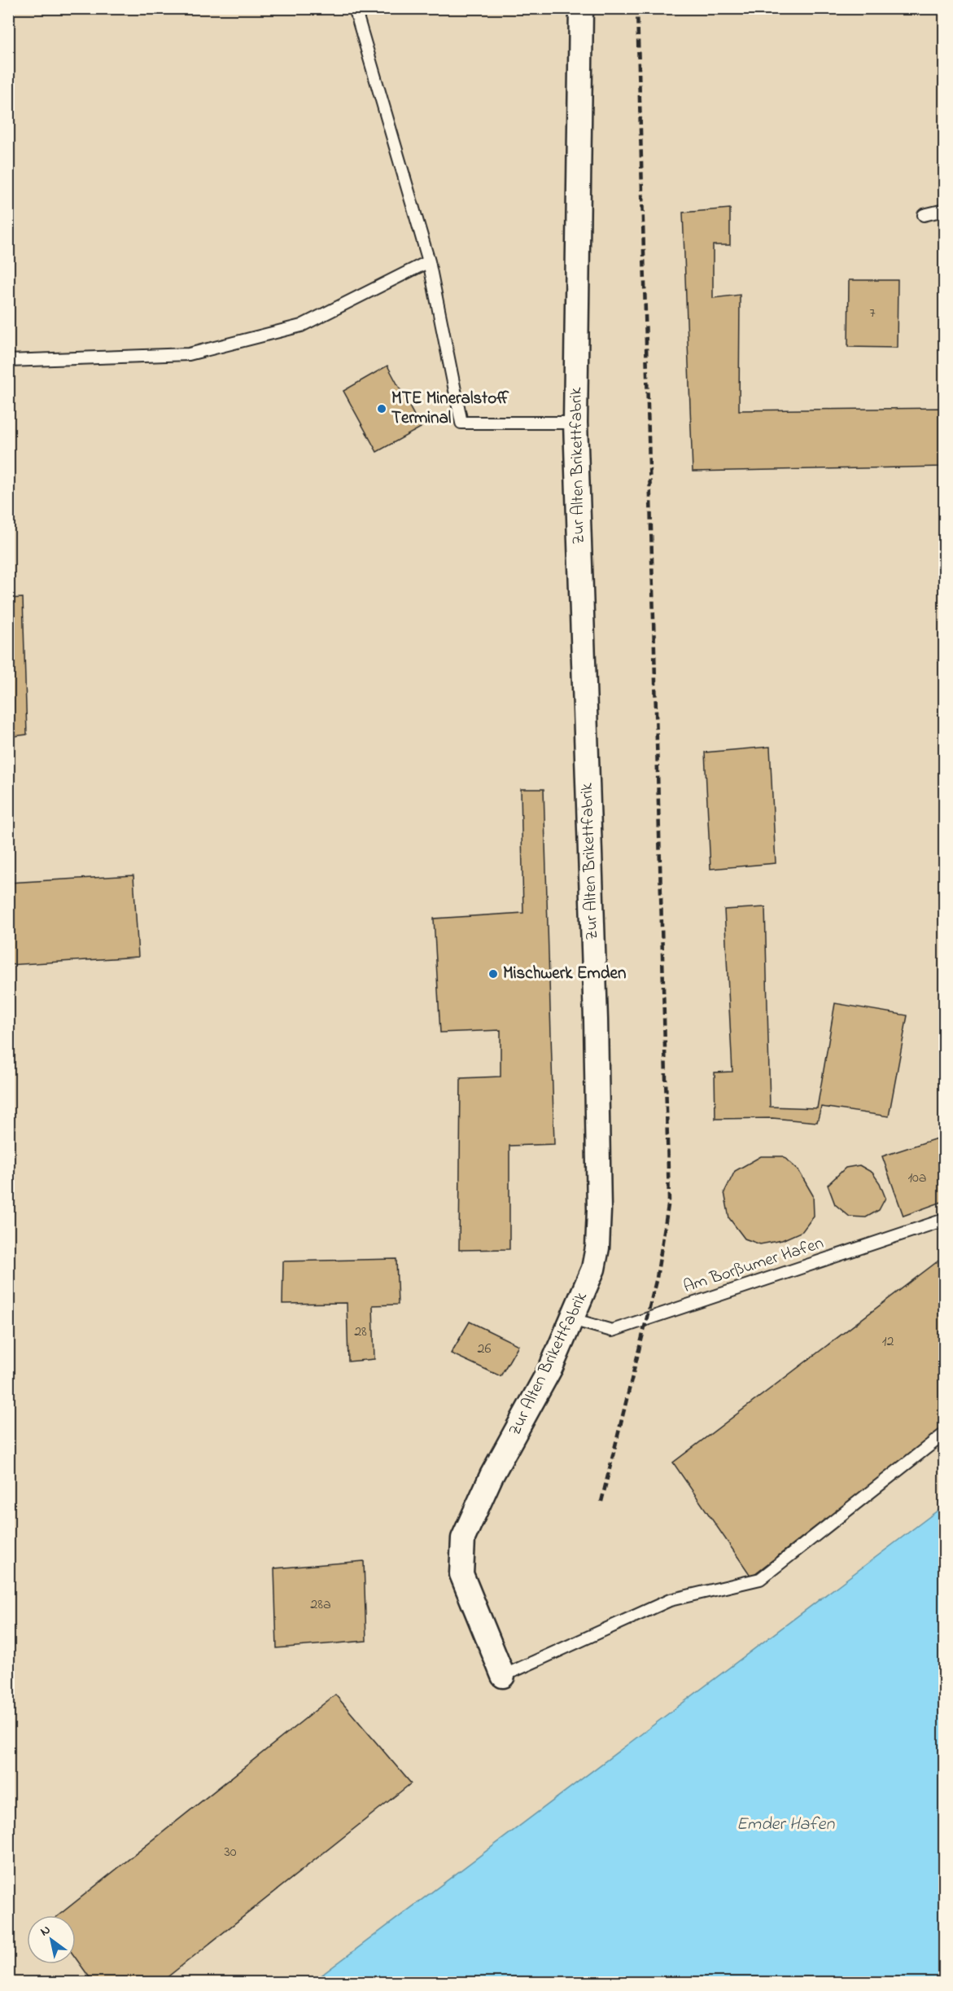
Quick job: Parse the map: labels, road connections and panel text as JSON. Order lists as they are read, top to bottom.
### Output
{
  "streets": {
    "street": ["Zur Alten Brikettfabrik"],
    "lane": ["Am Borßumer Hafen"]
  },
  "crossings": [
    ["Zur Alten Brikettfabrik", "Am Borßumer Hafen"]
  ],
  "water": ["Emder Hafen"],
  "places": ["MTE Mineralstoff Terminal", "Mischwerk Emden"],
  "house_numbers": [
    "7",
    "10a",
    "28",
    "12",
    "26",
    "28a",
    "30"
  ],
  "north": "top left"
}
